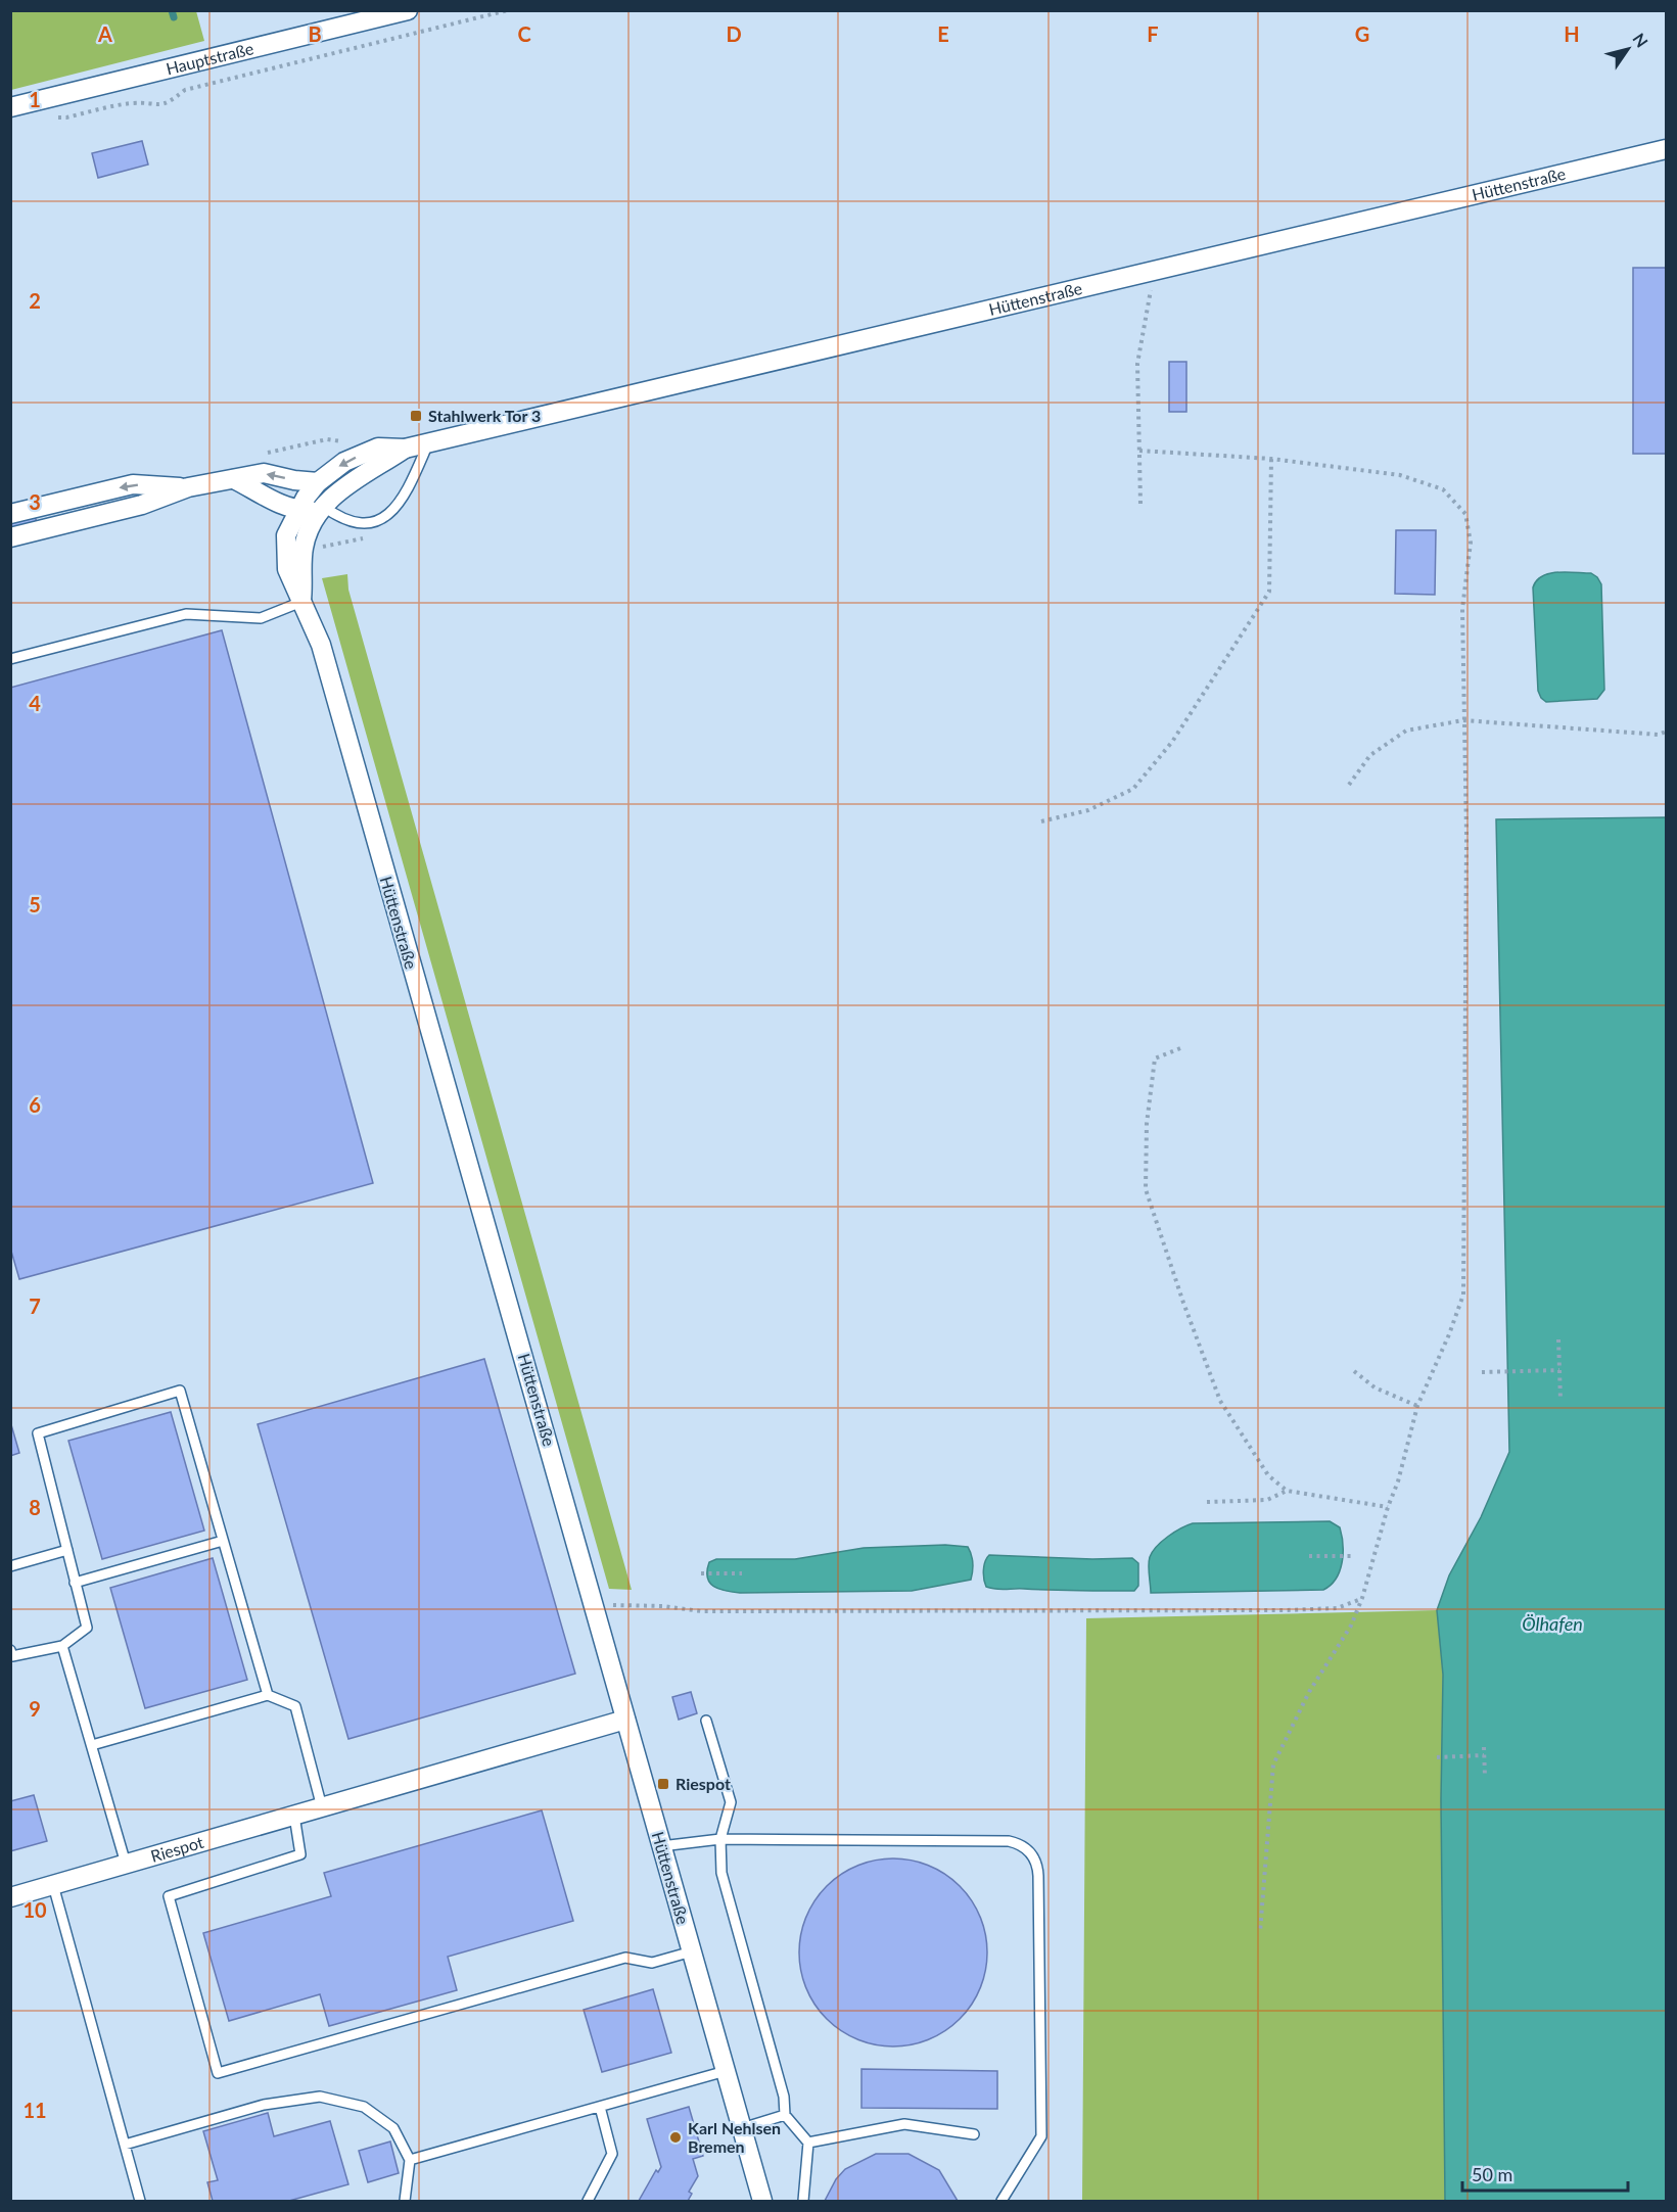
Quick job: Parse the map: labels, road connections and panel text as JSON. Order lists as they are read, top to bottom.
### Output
{
  "streets": {
    "street": ["Hauptstraße", "Hüttenstraße", "Riespot"]
  },
  "crossings": [
    ["Hüttenstraße", "Riespot"]
  ],
  "water": ["Ölhafen"],
  "places": {
    "transit": ["Stahlwerk Tor 3", "Riespot"],
    "other": ["Karl Nehlsen Bremen"]
  },
  "scale_bar": "50 m",
  "north": "top right",
  "grid": {
    "columns": [
      "A",
      "B",
      "C",
      "D",
      "E",
      "F",
      "G",
      "H"
    ],
    "rows": [
      "1",
      "2",
      "3",
      "4",
      "5",
      "6",
      "7",
      "8",
      "9",
      "10",
      "11"
    ]
  }
}
